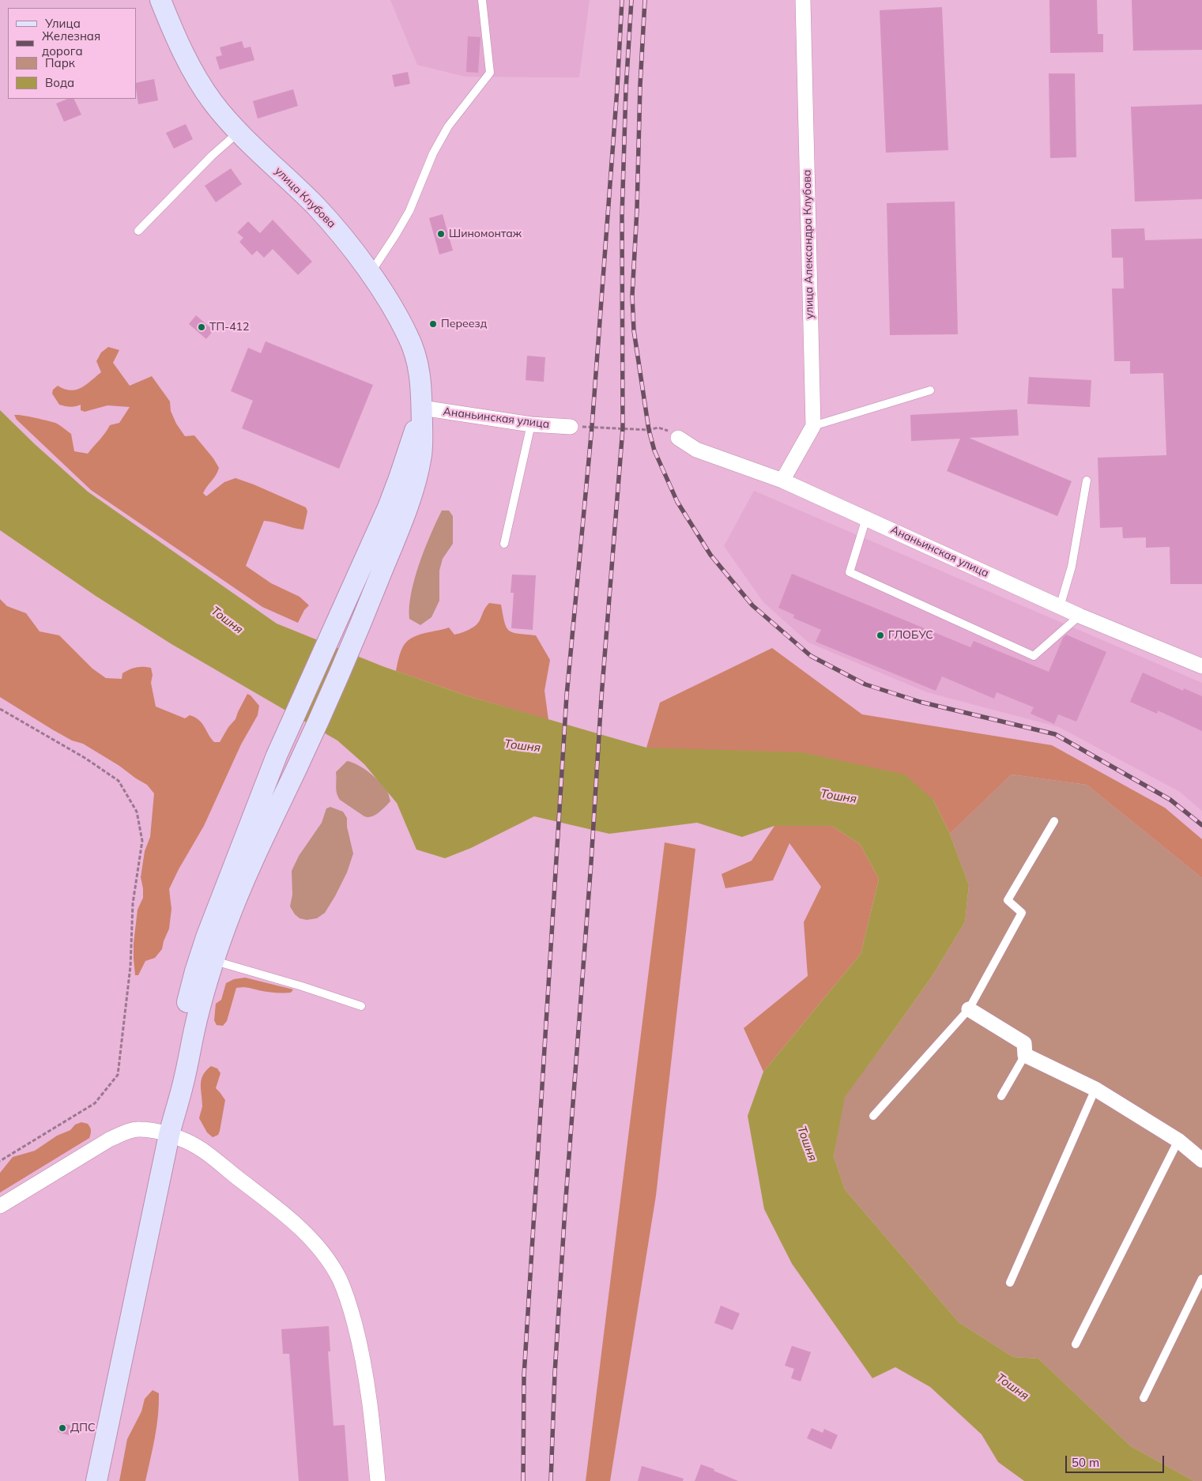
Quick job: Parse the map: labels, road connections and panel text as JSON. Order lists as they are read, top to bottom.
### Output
{
  "streets": {
    "main road": ["улица Клубова"],
    "street": ["улица Александра Клубова", "Ананьинская улица"]
  },
  "crossings": [
    ["улица Клубова", "Ананьинская улица"]
  ],
  "water": ["Тошня"],
  "places": [
    "Шиномонтаж",
    "Переезд",
    "ТП-412",
    "ГЛОБУС",
    "ДПС"
  ],
  "legend": [
    "Улица",
    "Железная дорога",
    "Парк",
    "Вода"
  ],
  "scale_bar": "50 m"
}
